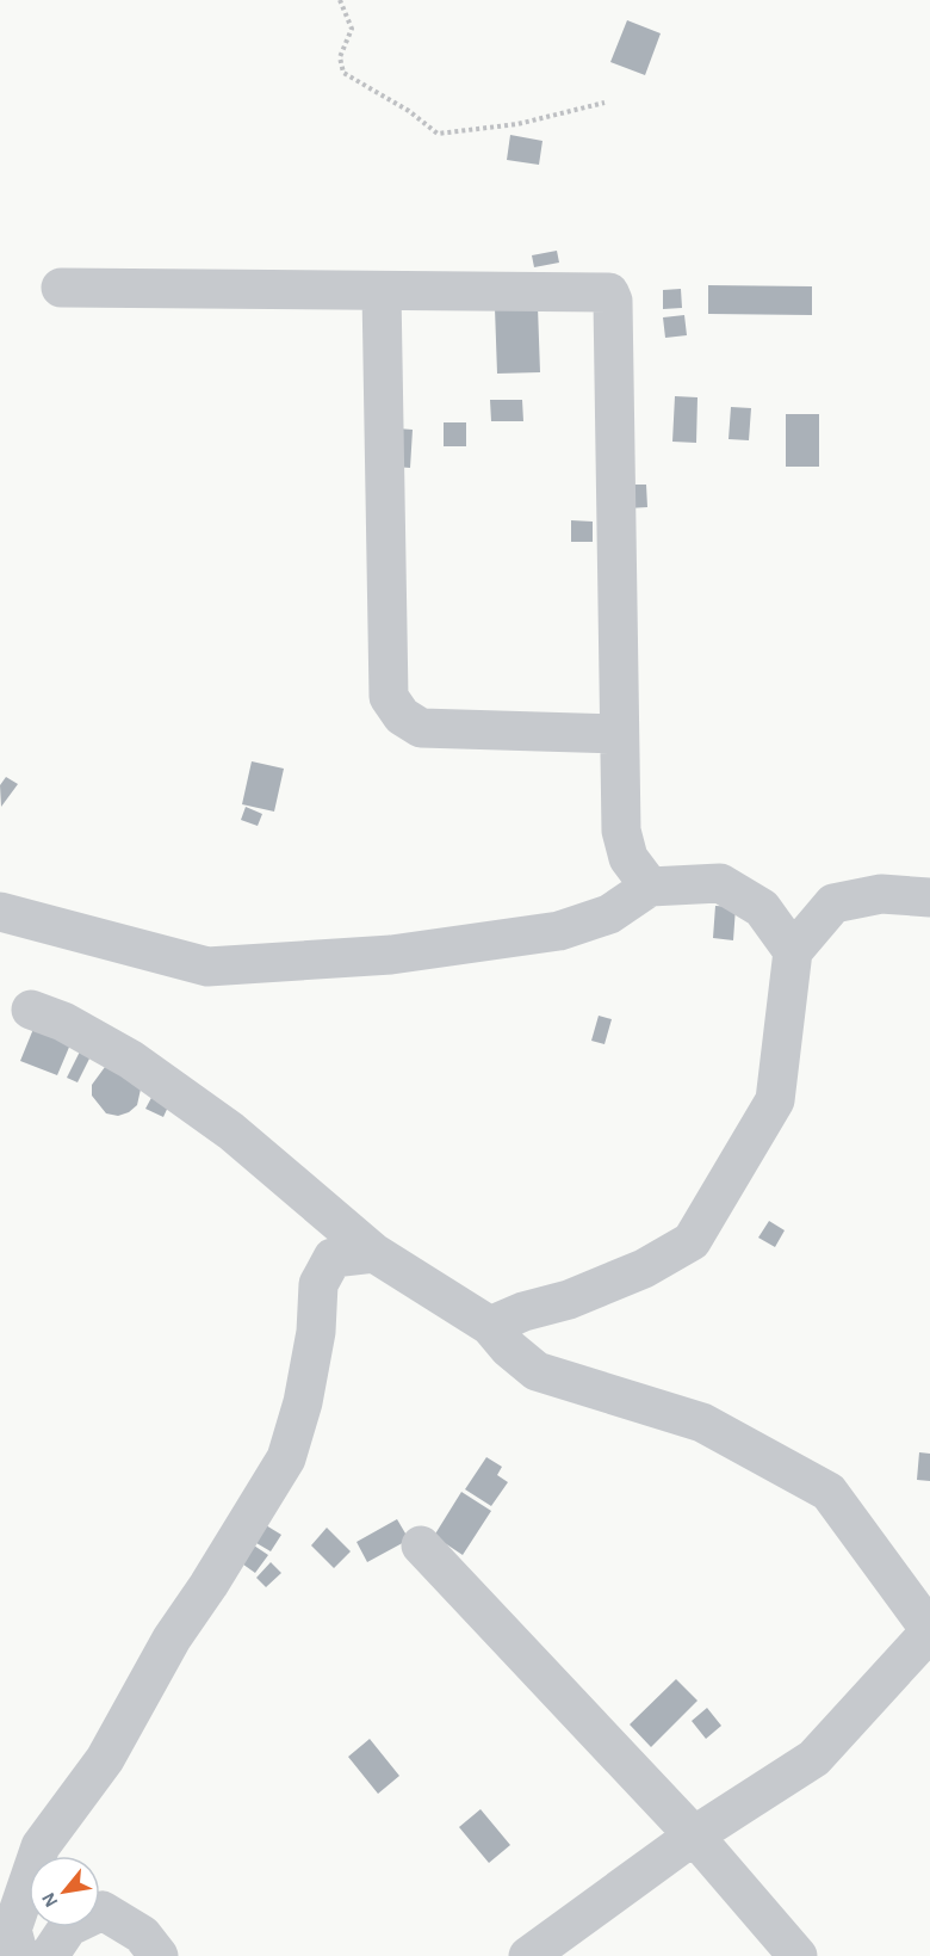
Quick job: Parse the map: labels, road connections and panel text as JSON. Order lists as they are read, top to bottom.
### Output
{
  "north": "bottom left"
}
